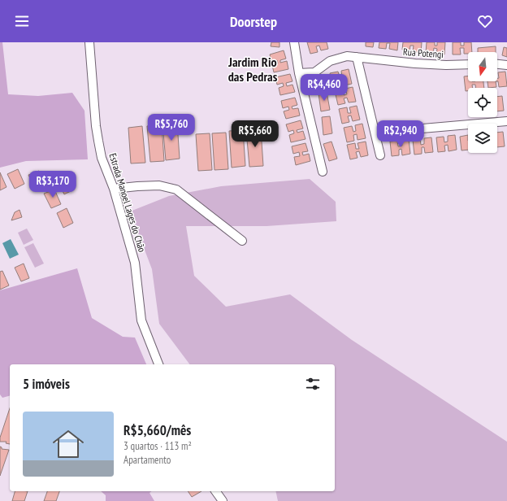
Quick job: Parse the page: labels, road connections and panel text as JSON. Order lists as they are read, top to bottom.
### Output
{
  "streets": {
    "street": ["Rua Potengi", "Estrada Manoel Lages do Chão"]
  },
  "districts": ["Jardim Rio das Pedras"],
  "north": "bottom",
  "page": {
    "header": "Doorstep",
    "price": [
      "R$4,460",
      "R$5,760",
      "R$5,660",
      "R$2,940",
      "R$3,170"
    ],
    "heading": "5 imóveis",
    "list": [
      {
        "name": "R$5,660/mês",
        "note": "3 quartos · 113 m² · Apartamento"
      }
    ]
  }
}
